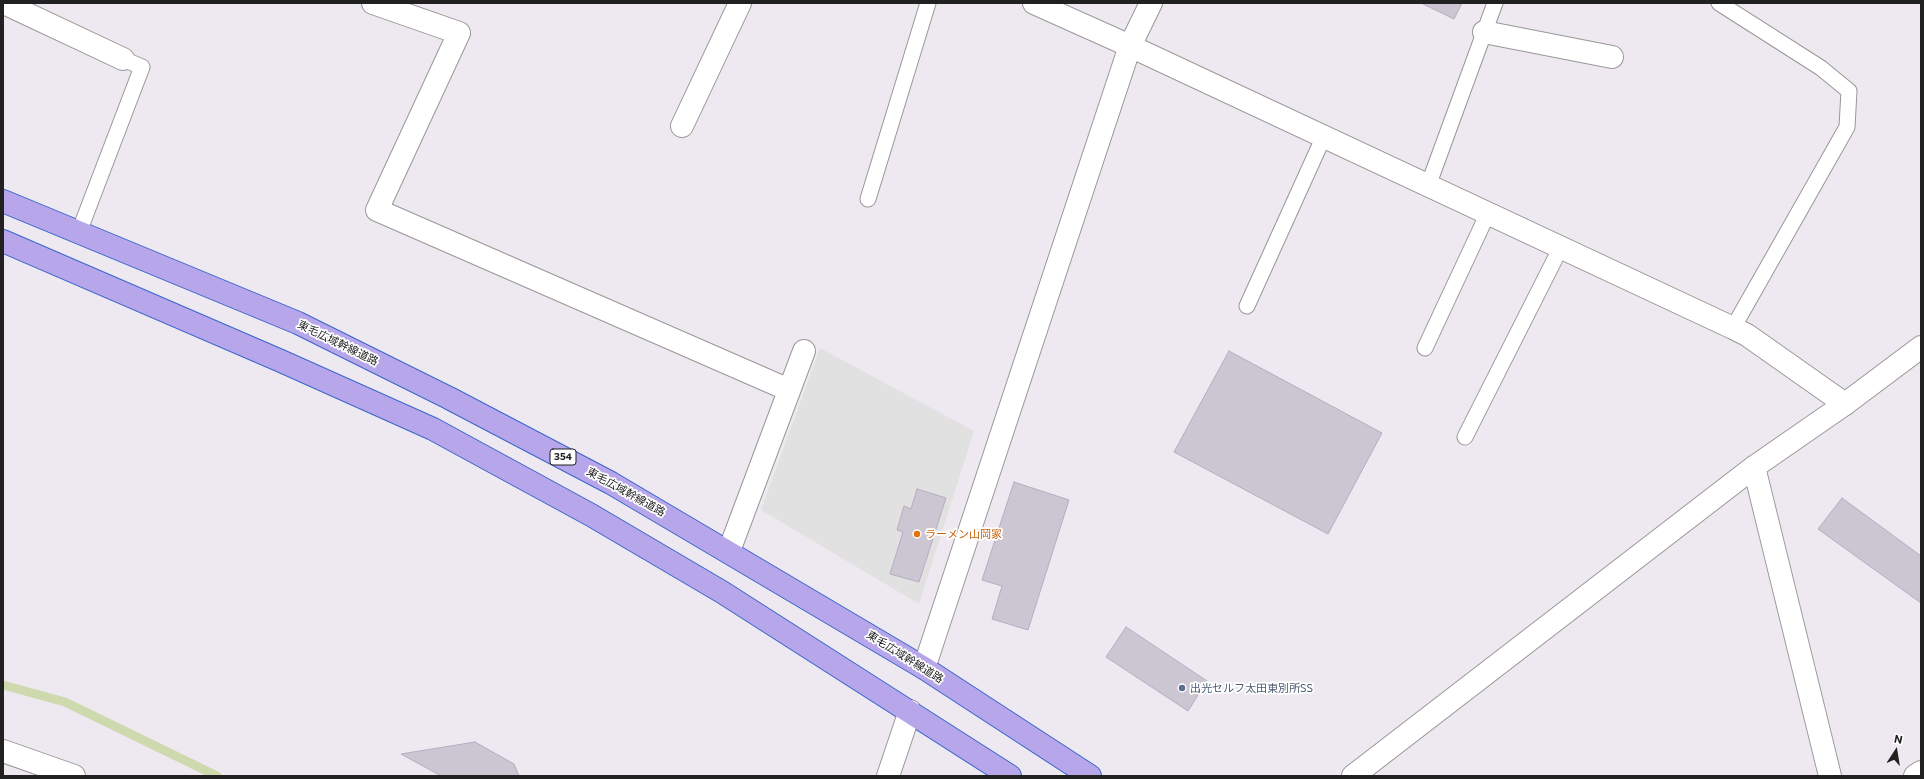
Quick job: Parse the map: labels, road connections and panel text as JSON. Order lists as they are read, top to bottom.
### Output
{
  "streets": {
    "highway": ["東毛広域幹線道路", "354"]
  },
  "places": ["ラーメン山岡家", "出光セルフ太田東別所SS"],
  "north": "top"
}
